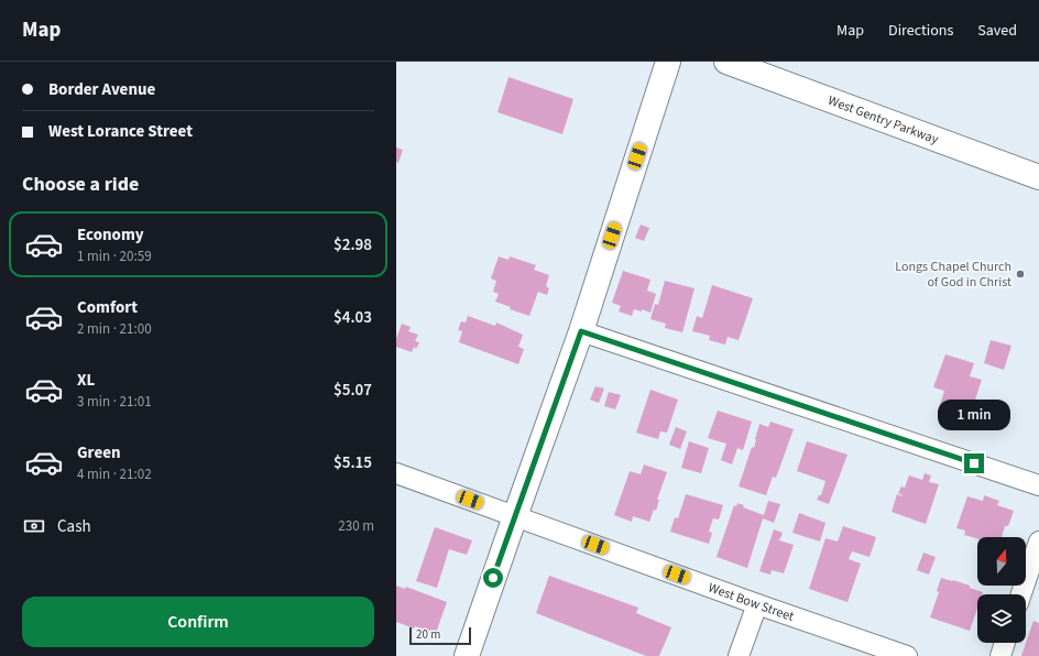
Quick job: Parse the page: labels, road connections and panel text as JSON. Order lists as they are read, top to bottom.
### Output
{
  "streets": {
    "street": ["West Gentry Parkway", "West Bow Street"]
  },
  "places": ["Longs Chapel Church of God in Christ"],
  "scale_bar": "20 m",
  "north": "top",
  "page": {
    "header": "Map",
    "nav": ["Map", "Directions", "Saved"],
    "banner": ["Border Avenue", "West Lorance Street"],
    "heading": "Choose a ride",
    "list": [
      {
        "name": "Economy",
        "note": "1 min · 20:59",
        "value": "$2.98"
      },
      {
        "name": "Comfort",
        "note": "2 min · 21:00",
        "value": "$4.03"
      },
      {
        "name": "XL",
        "note": "3 min · 21:01",
        "value": "$5.07"
      },
      {
        "name": "Green",
        "note": "4 min · 21:02",
        "value": "$5.15"
      }
    ],
    "bubble": "1 min",
    "pay": ["Cash", "230 m"],
    "buttons": "Confirm",
    "scale": "20 m"
  }
}
